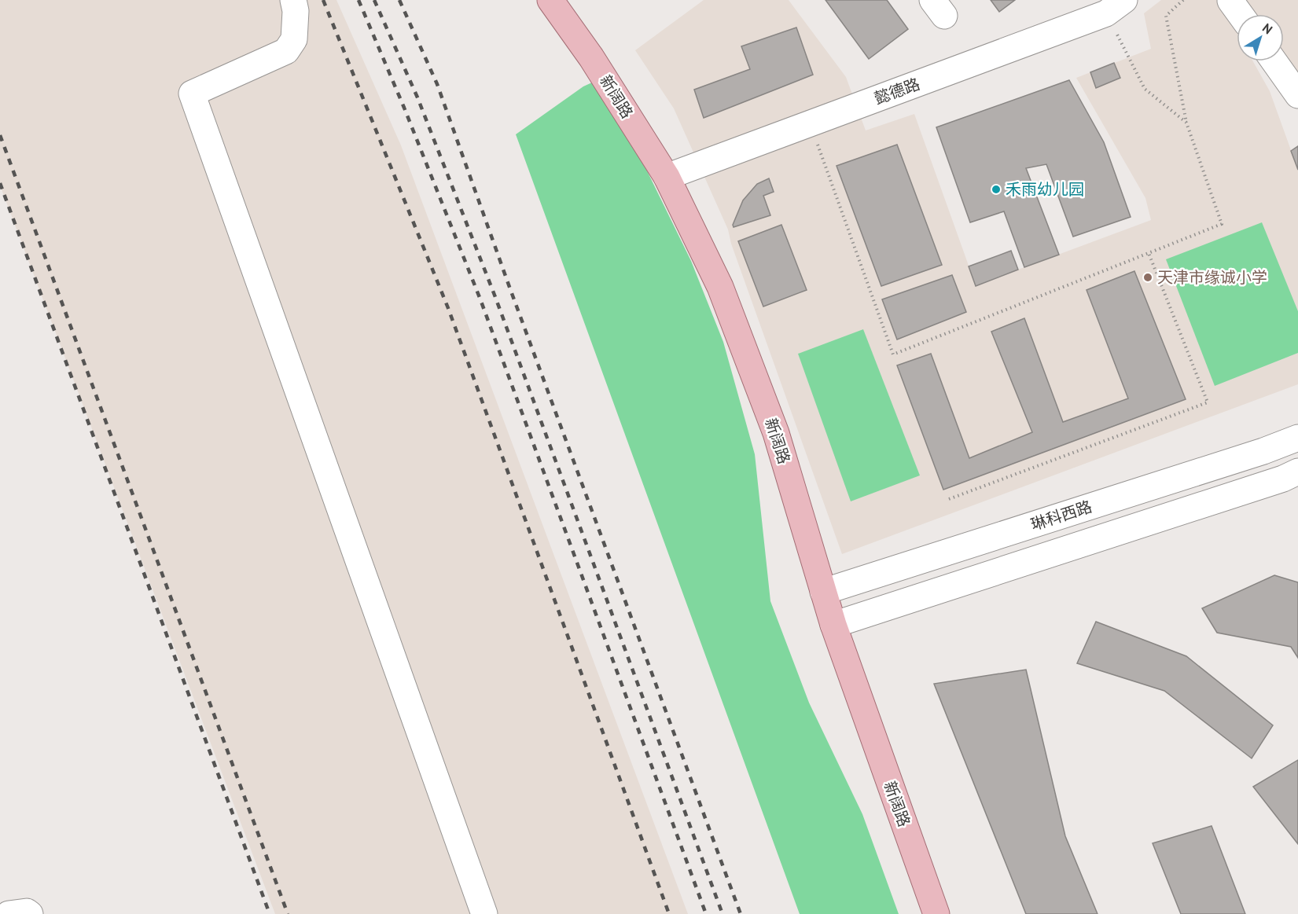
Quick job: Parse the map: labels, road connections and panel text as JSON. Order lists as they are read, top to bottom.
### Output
{
  "streets": {
    "main road": ["新阔路"],
    "street": ["懿德路", "琳科西路"]
  },
  "crossings": [
    ["懿德路", "新阔路"],
    ["新阔路", "琳科西路"]
  ],
  "places": ["禾雨幼儿园", "天津市缘诚小学"],
  "north": "top right"
}
